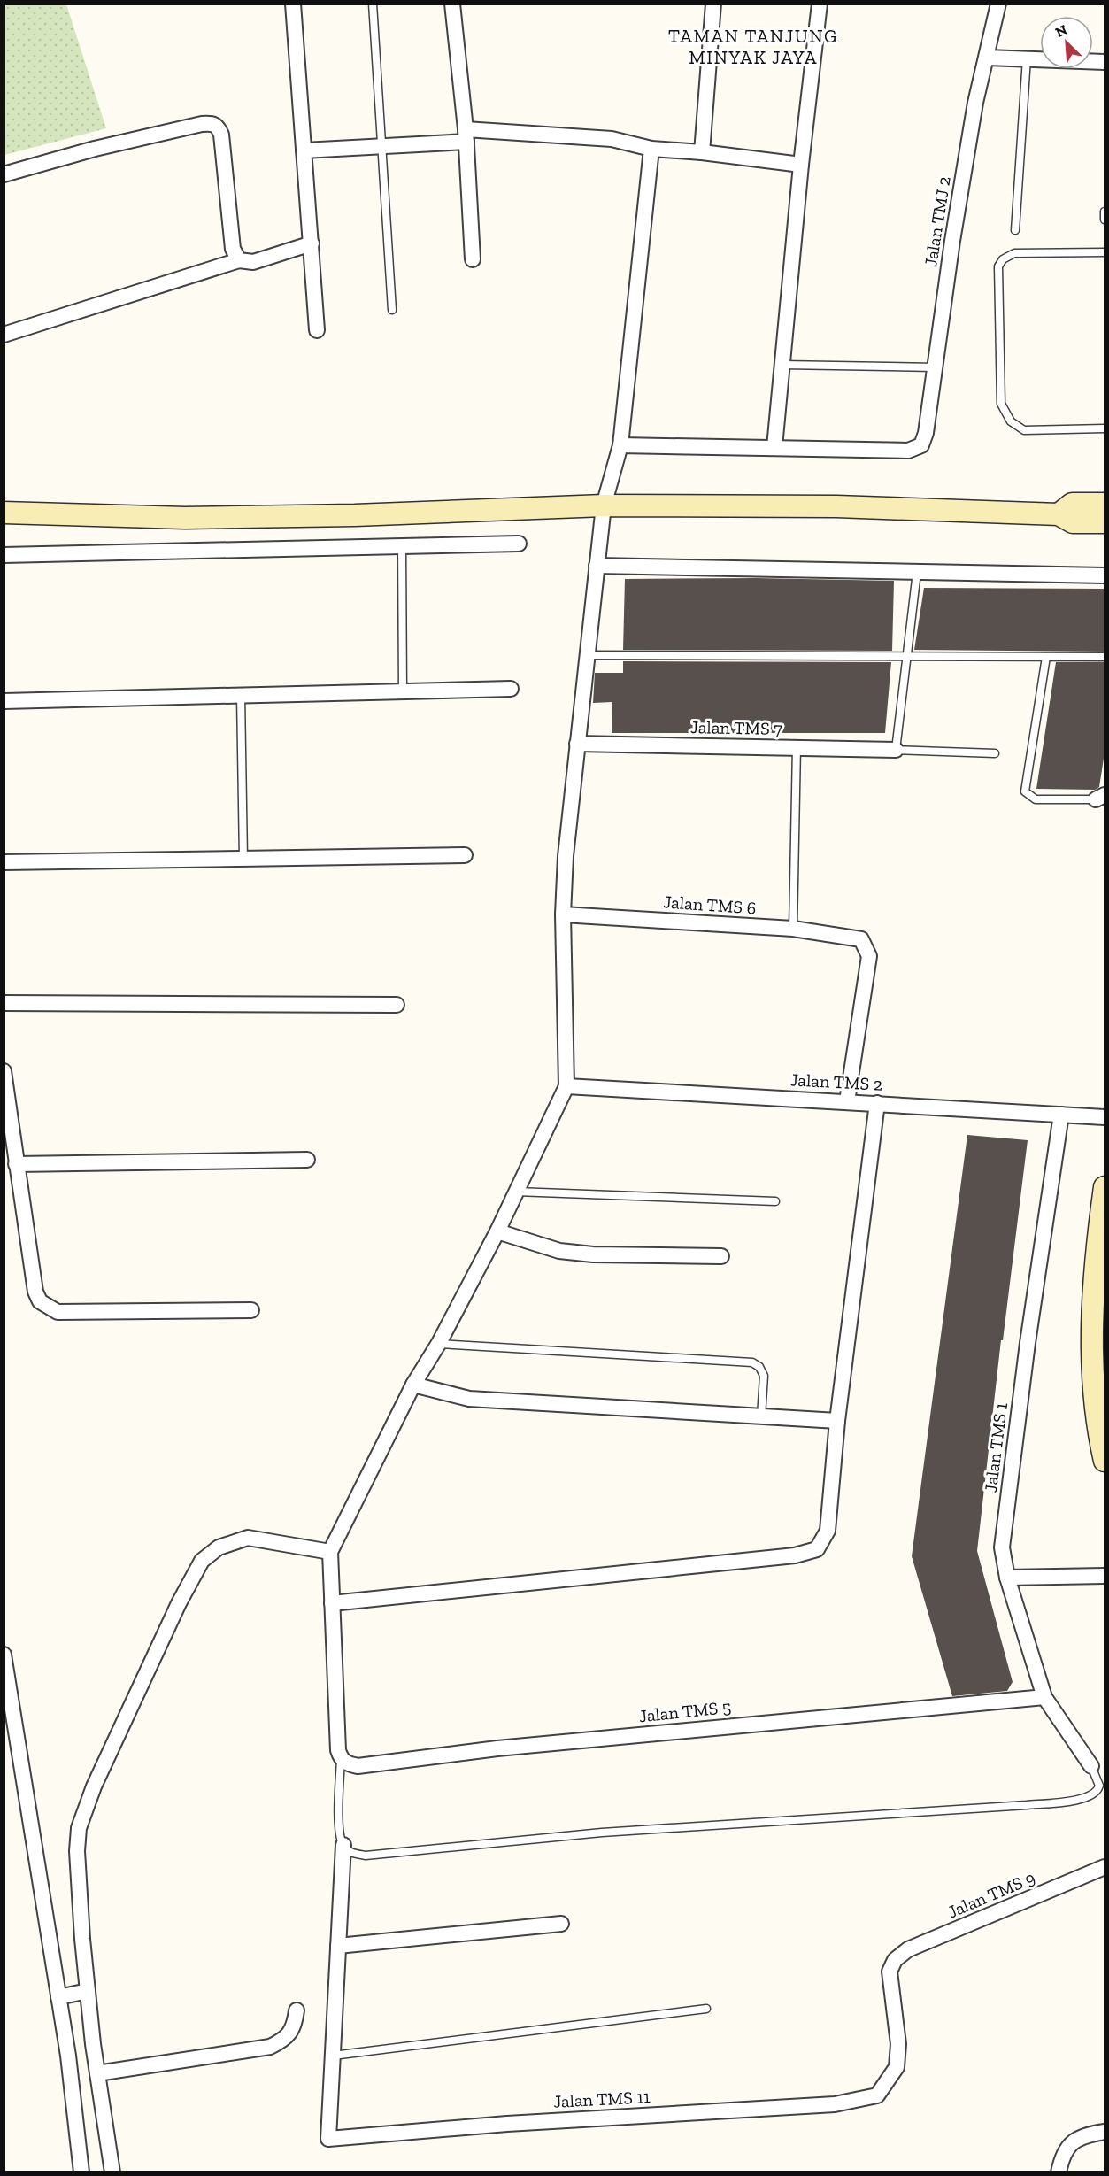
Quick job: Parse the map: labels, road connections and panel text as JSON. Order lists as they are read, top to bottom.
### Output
{
  "streets": {
    "street": [
      "Jalan TMJ 2",
      "Jalan TMS 7",
      "Jalan TMS 6",
      "Jalan TMS 2",
      "Jalan TMS 1",
      "Jalan TMS 5",
      "Jalan TMS 9",
      "Jalan TMS 11"
    ]
  },
  "crossings": [
    ["Jalan TMS 6", "Jalan TMS 2"],
    ["Jalan TMS 2", "Jalan TMS 1"],
    ["Jalan TMS 1", "Jalan TMS 5"],
    ["Jalan TMS 9", "Jalan TMS 11"]
  ],
  "districts": ["TAMAN TANJUNG MINYAK JAYA"],
  "north": "top left"
}
